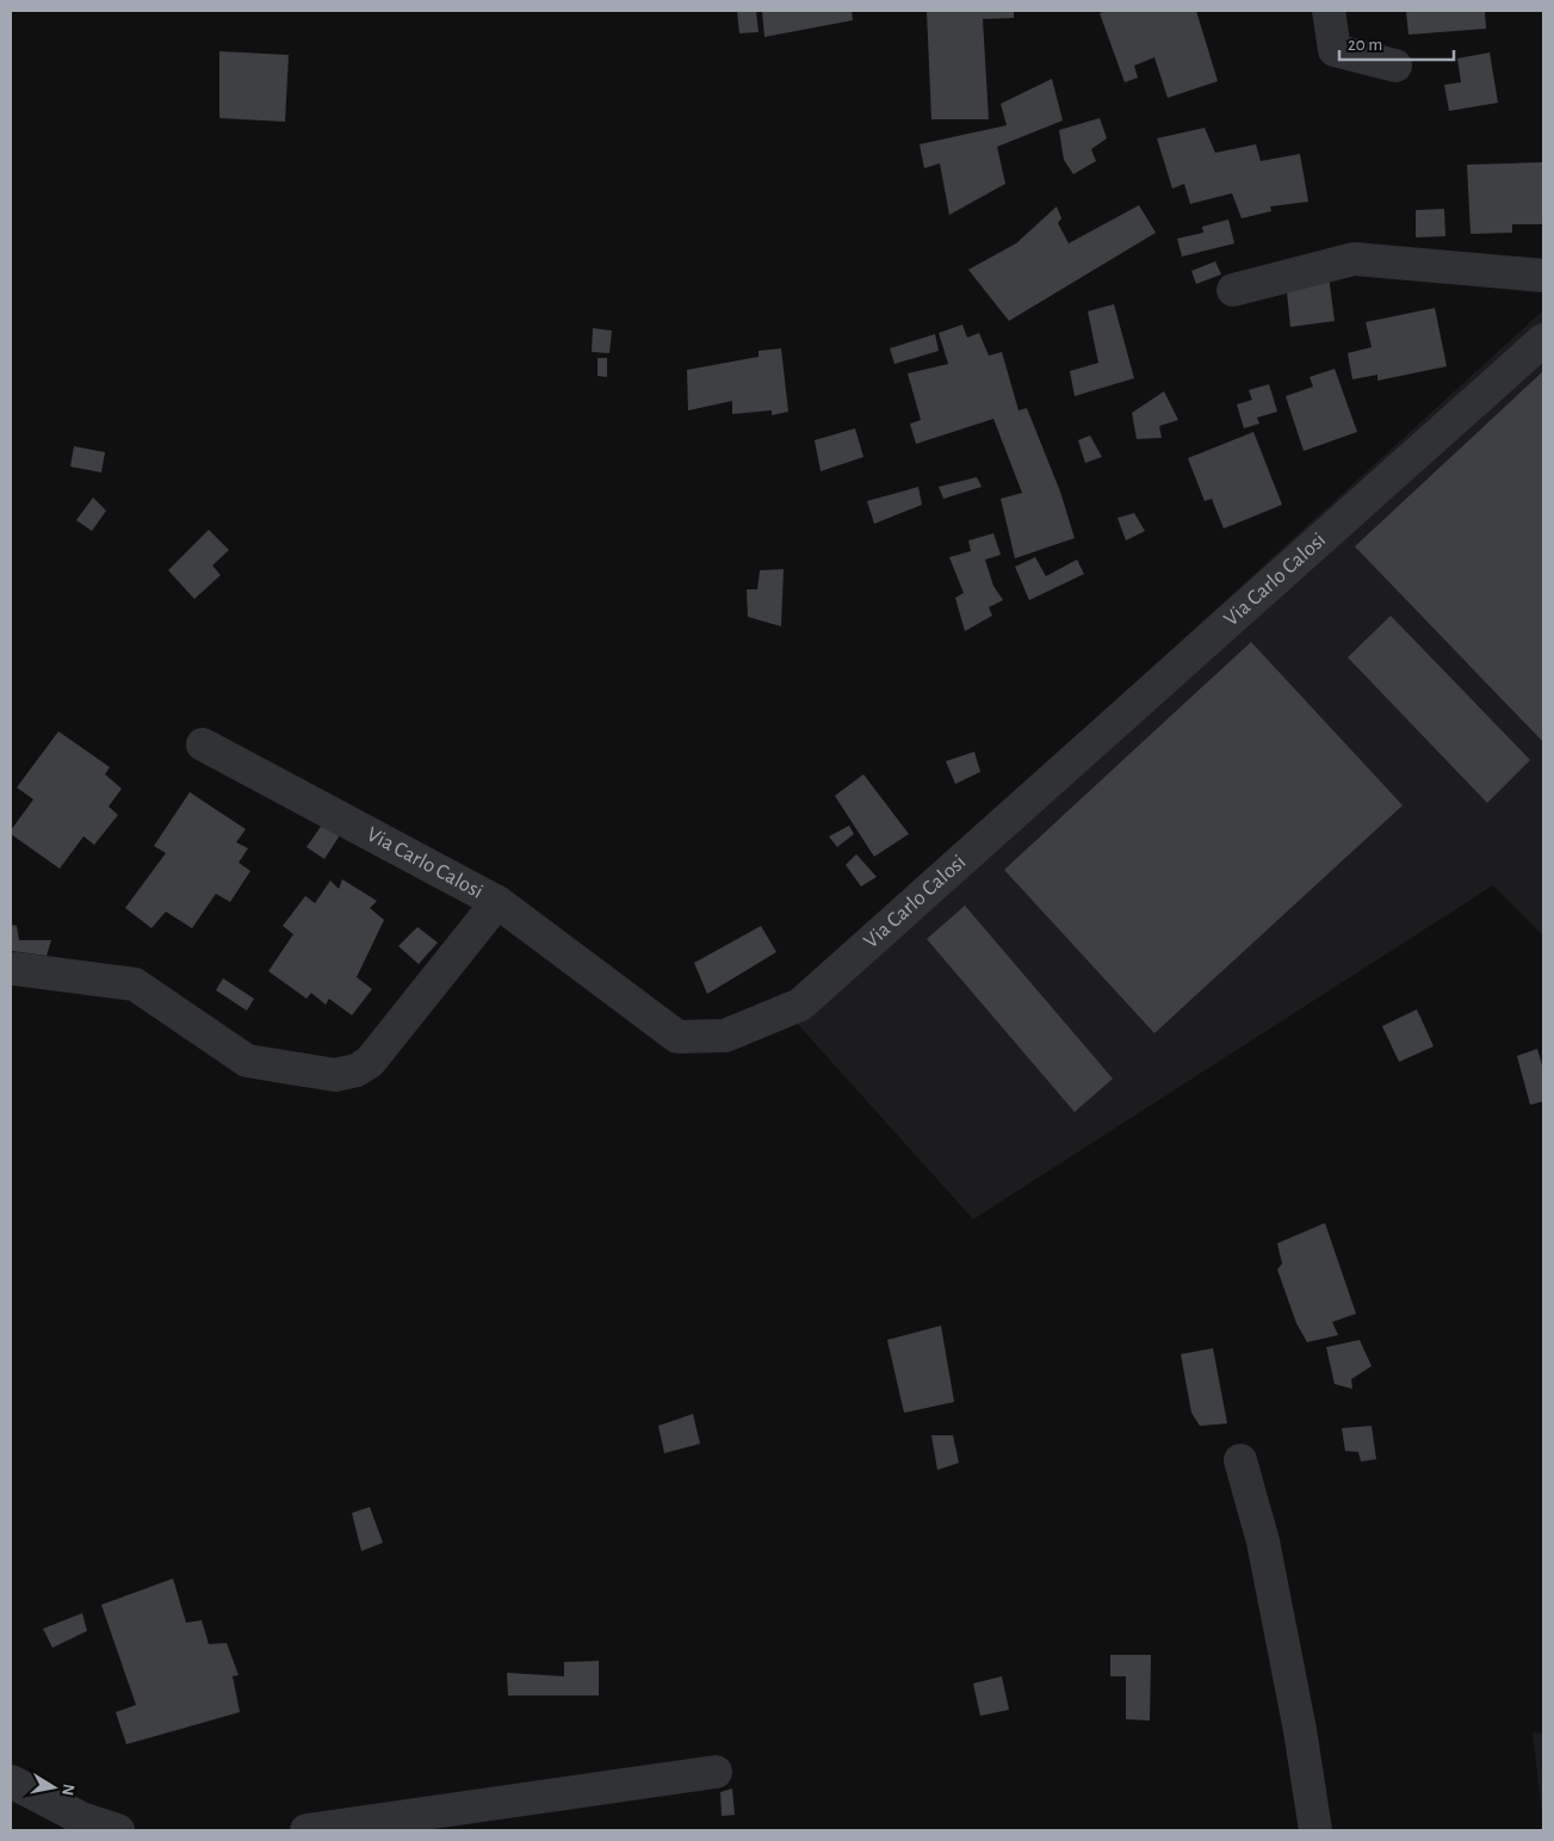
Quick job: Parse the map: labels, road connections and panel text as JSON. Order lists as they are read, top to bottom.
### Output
{
  "streets": {
    "street": ["Via Carlo Calosi"]
  },
  "scale_bar": "20 m",
  "north": "right"
}
